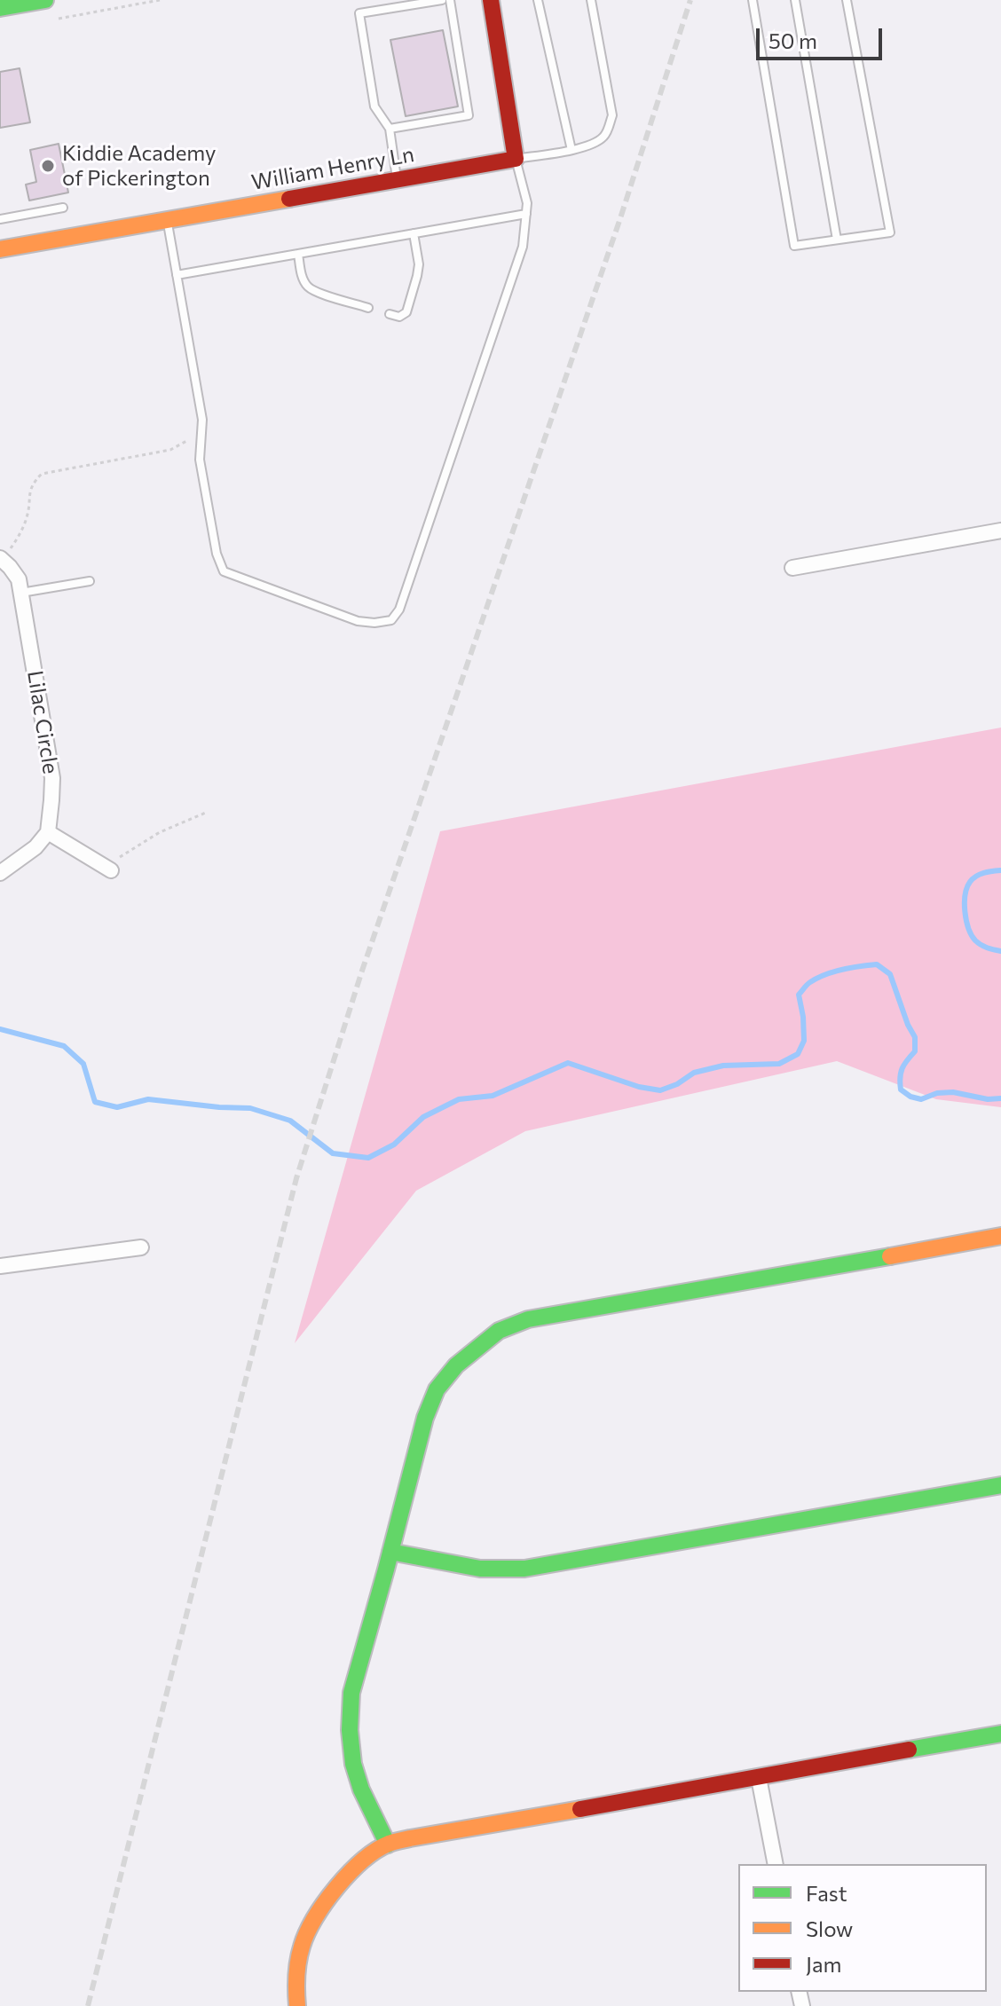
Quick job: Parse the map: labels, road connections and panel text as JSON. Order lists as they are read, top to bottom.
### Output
{
  "streets": {
    "main road": ["William Henry Ln"],
    "street": ["Lilac Circle"]
  },
  "places": ["Kiddie Academy of Pickerington"],
  "legend": ["Fast", "Slow", "Jam"],
  "scale_bar": "50 m"
}
